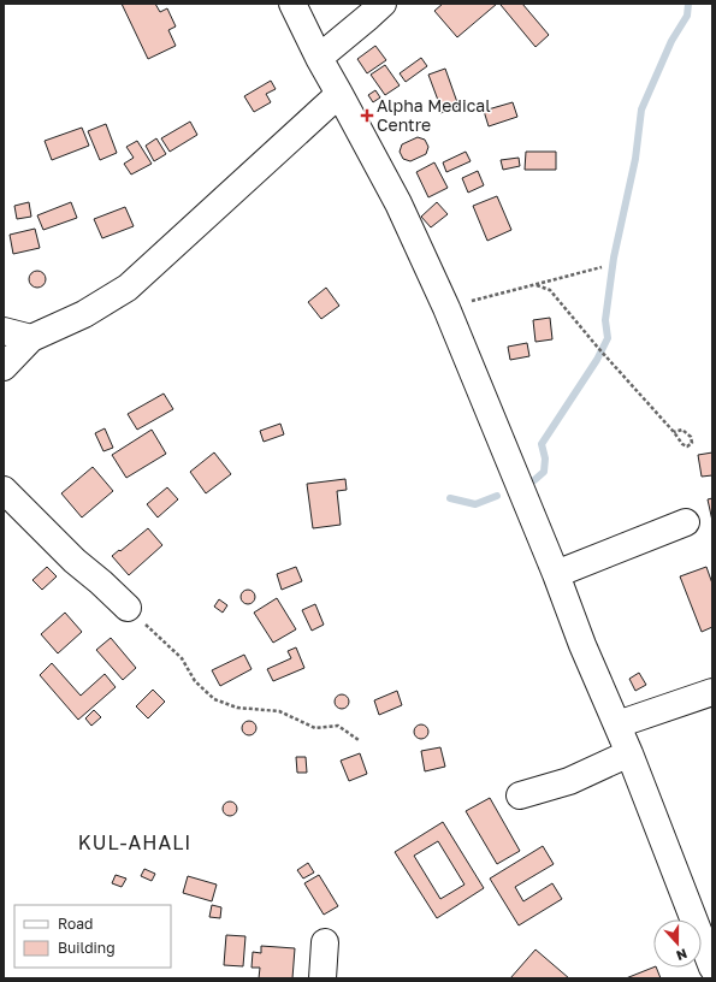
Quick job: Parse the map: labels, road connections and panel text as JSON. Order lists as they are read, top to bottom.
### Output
{
  "districts": ["KUL-AHALI"],
  "places": {
    "health": ["Alpha Medical Centre"]
  },
  "legend": ["Road", "Building"],
  "north": "bottom"
}
